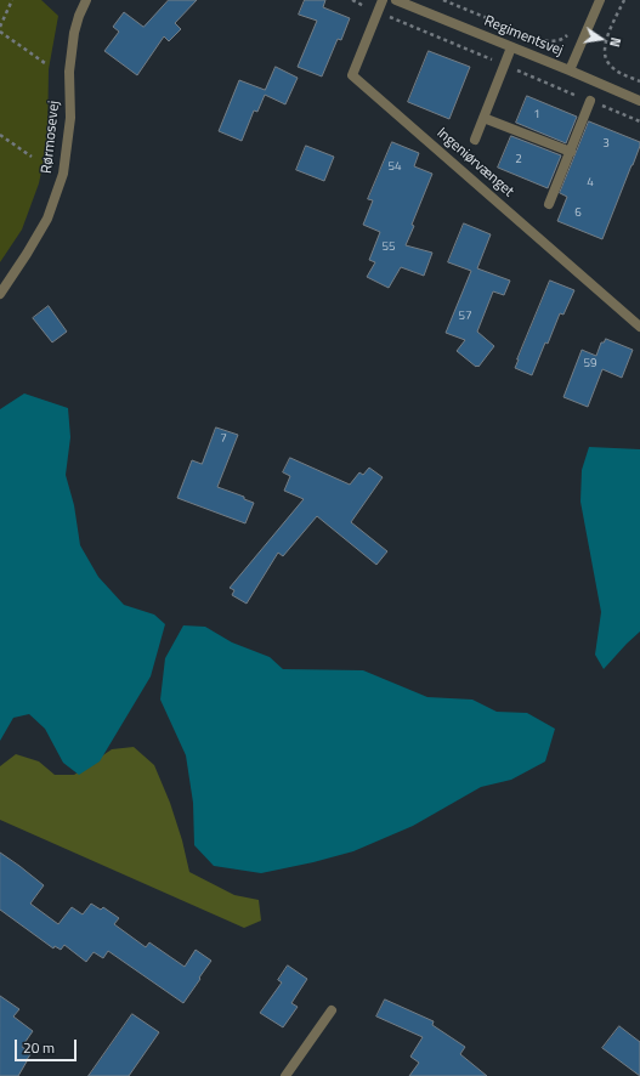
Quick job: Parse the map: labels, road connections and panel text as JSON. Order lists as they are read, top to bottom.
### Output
{
  "streets": {
    "street": ["Regimentsvej", "Rørmosevej", "Ingeniørvænget"]
  },
  "house_numbers": [
    "1",
    "3",
    "2",
    "54",
    "4",
    "6",
    "55",
    "57",
    "59",
    "7"
  ],
  "scale_bar": "20 m",
  "north": "right"
}
